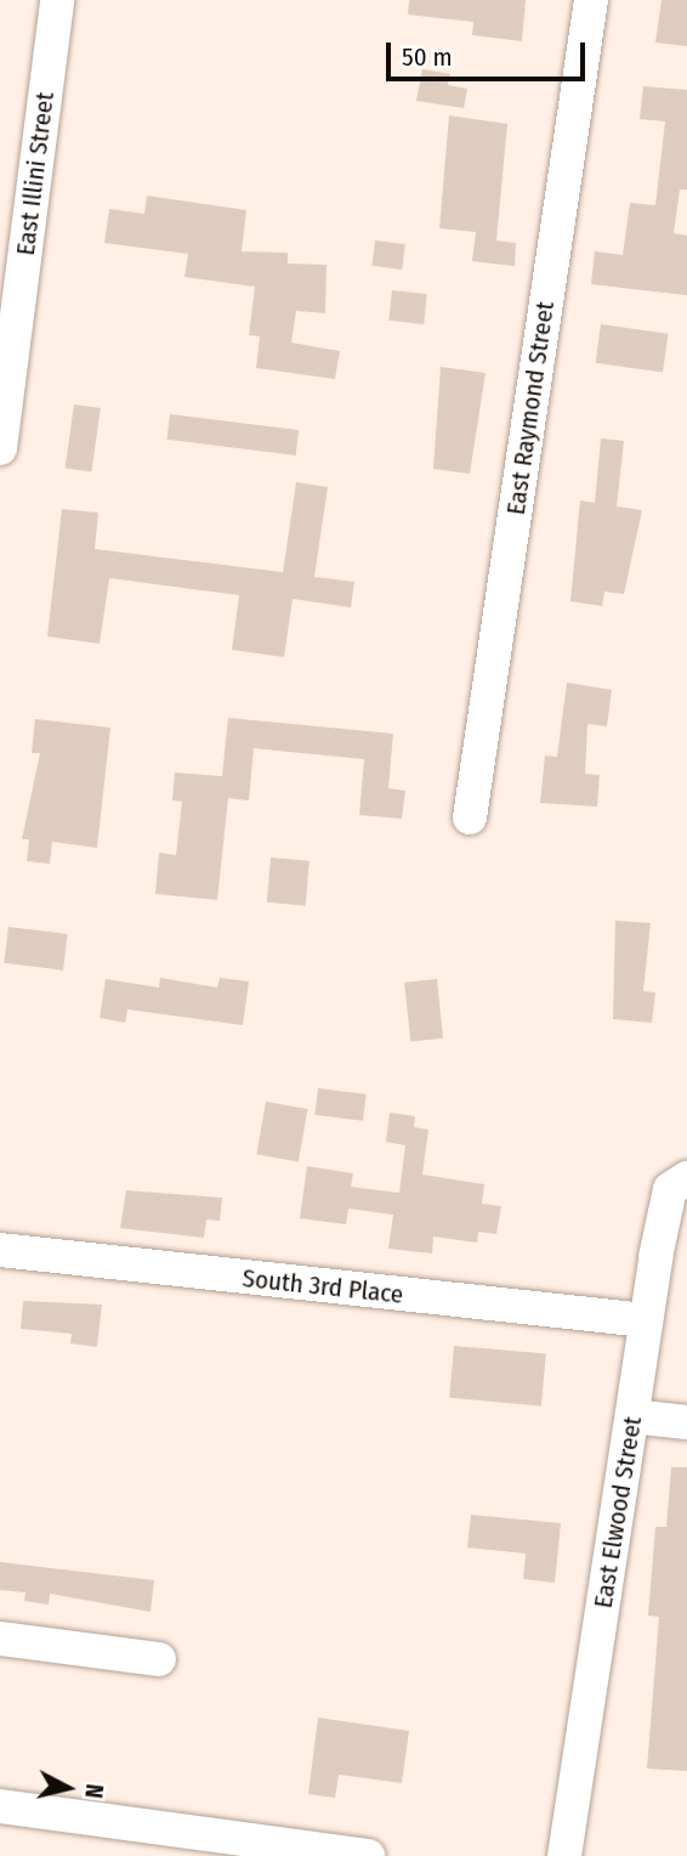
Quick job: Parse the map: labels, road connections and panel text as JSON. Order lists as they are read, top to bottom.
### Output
{
  "streets": {
    "street": [
      "East Illini Street",
      "East Raymond Street",
      "South 3rd Place",
      "East Elwood Street"
    ]
  },
  "crossings": [
    ["South 3rd Place", "East Elwood Street"]
  ],
  "scale_bar": "50 m",
  "north": "right"
}
